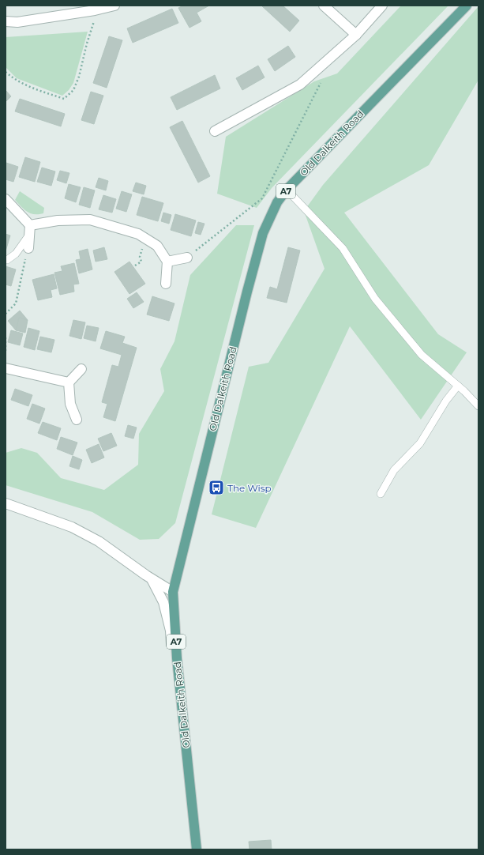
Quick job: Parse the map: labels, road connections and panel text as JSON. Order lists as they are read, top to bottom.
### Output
{
  "streets": {
    "main road": ["Old Dalkeith Road", "A7"]
  },
  "places": {
    "bus stop": ["The Wisp"]
  }
}
